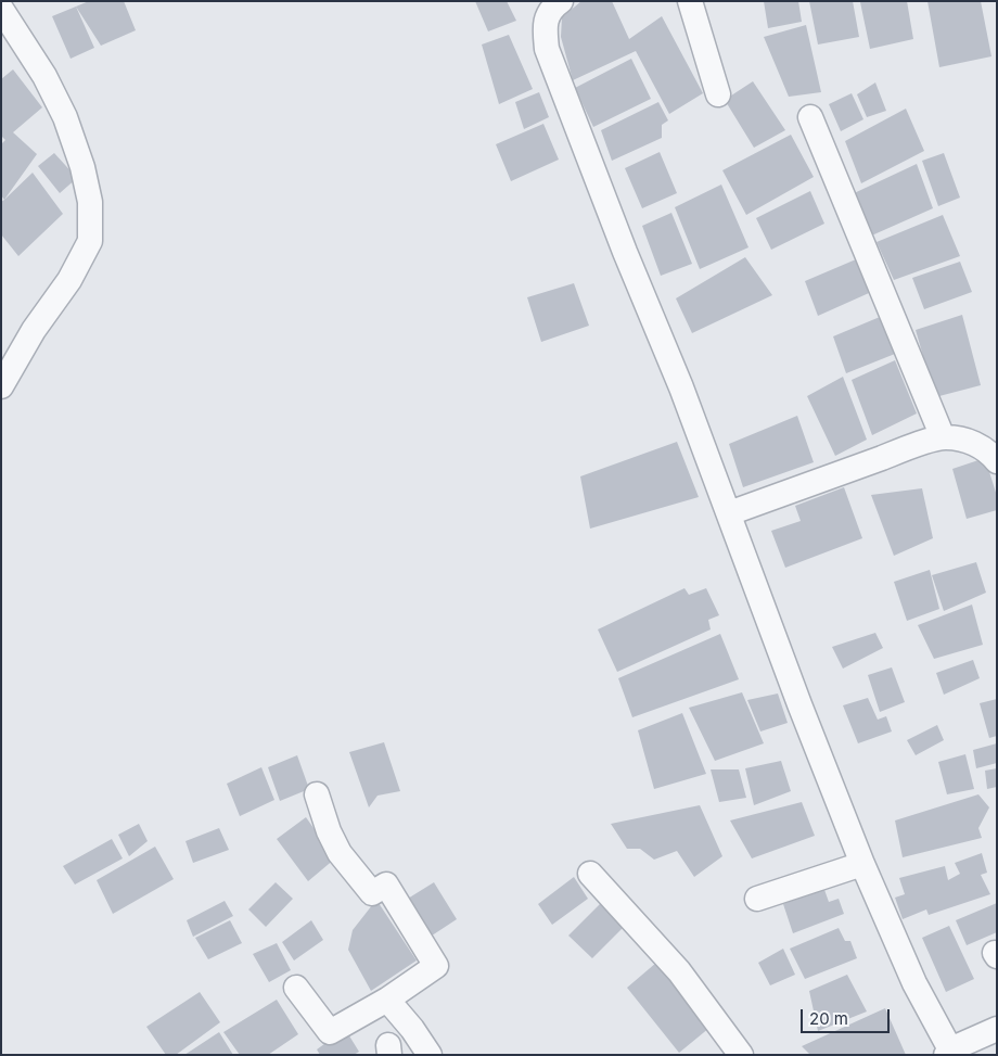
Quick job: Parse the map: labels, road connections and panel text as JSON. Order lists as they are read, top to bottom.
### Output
{
  "scale_bar": "20 m"
}
